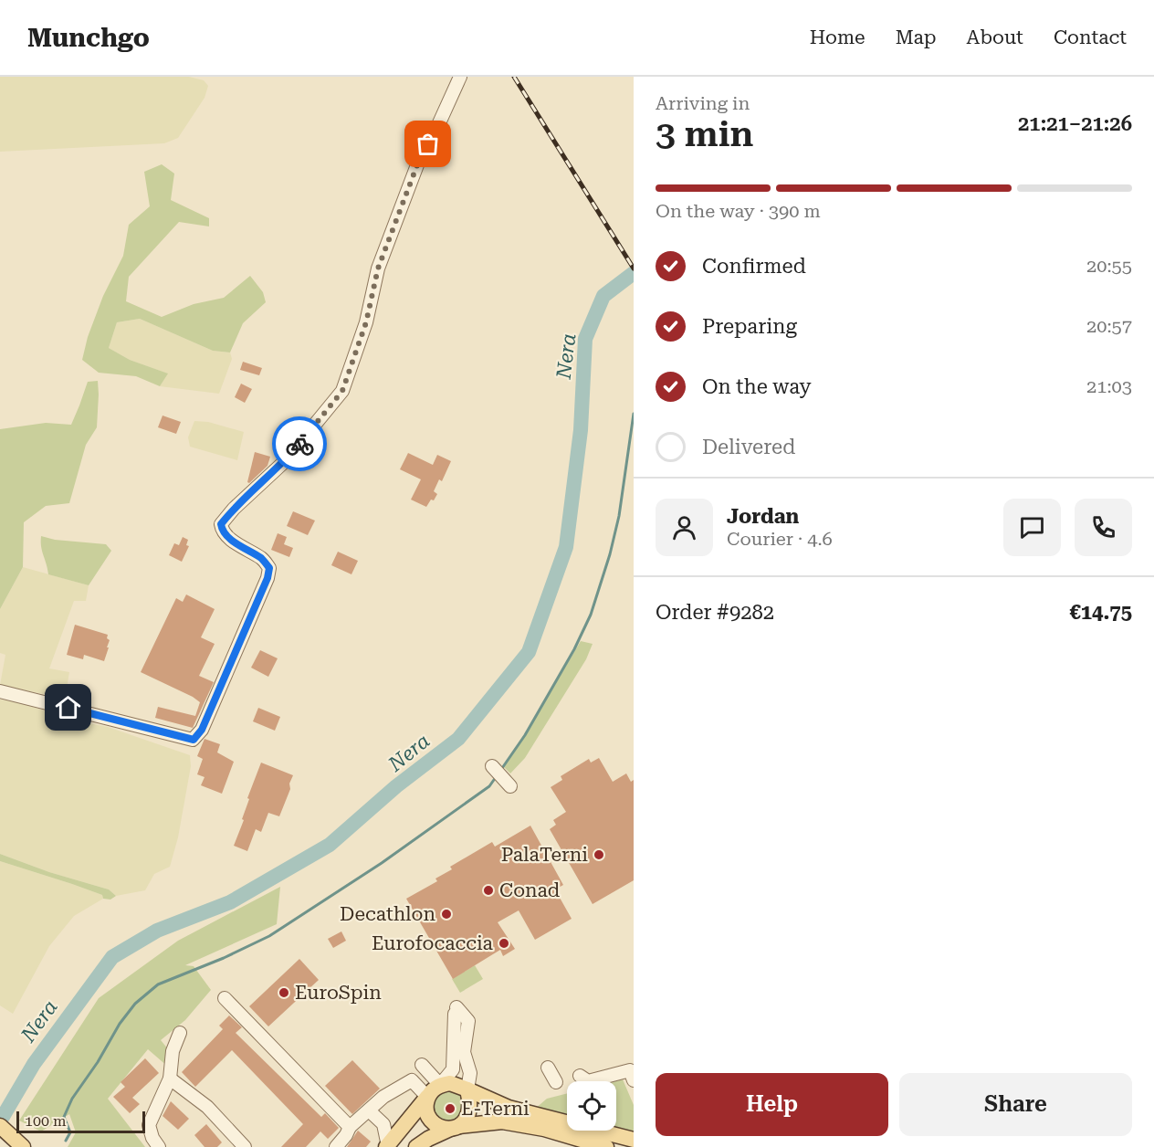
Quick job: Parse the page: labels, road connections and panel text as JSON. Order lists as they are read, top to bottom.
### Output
{
  "water": ["Nera"],
  "places": [
    "PalaTerni",
    "Conad",
    "Decathlon",
    "Eurofocaccia",
    "EuroSpin",
    "E-Terni"
  ],
  "scale_bar": "100 m",
  "page": {
    "header": "Munchgo",
    "nav": [
      "Home",
      "Map",
      "About",
      "Contact"
    ],
    "heading": ["3 min", "Arriving in", "21:21–21:26"],
    "panel": [
      "Jordan",
      "Courier · 4.6",
      "Order #9282",
      "€14.75"
    ],
    "bar": "On the way · 390 m",
    "list": [
      ["Confirmed", "20:55"],
      ["Preparing", "20:57"],
      ["On the way", "21:03"],
      "Delivered"
    ],
    "buttons": ["Help", "Share"],
    "scale": "100 m"
  }
}
